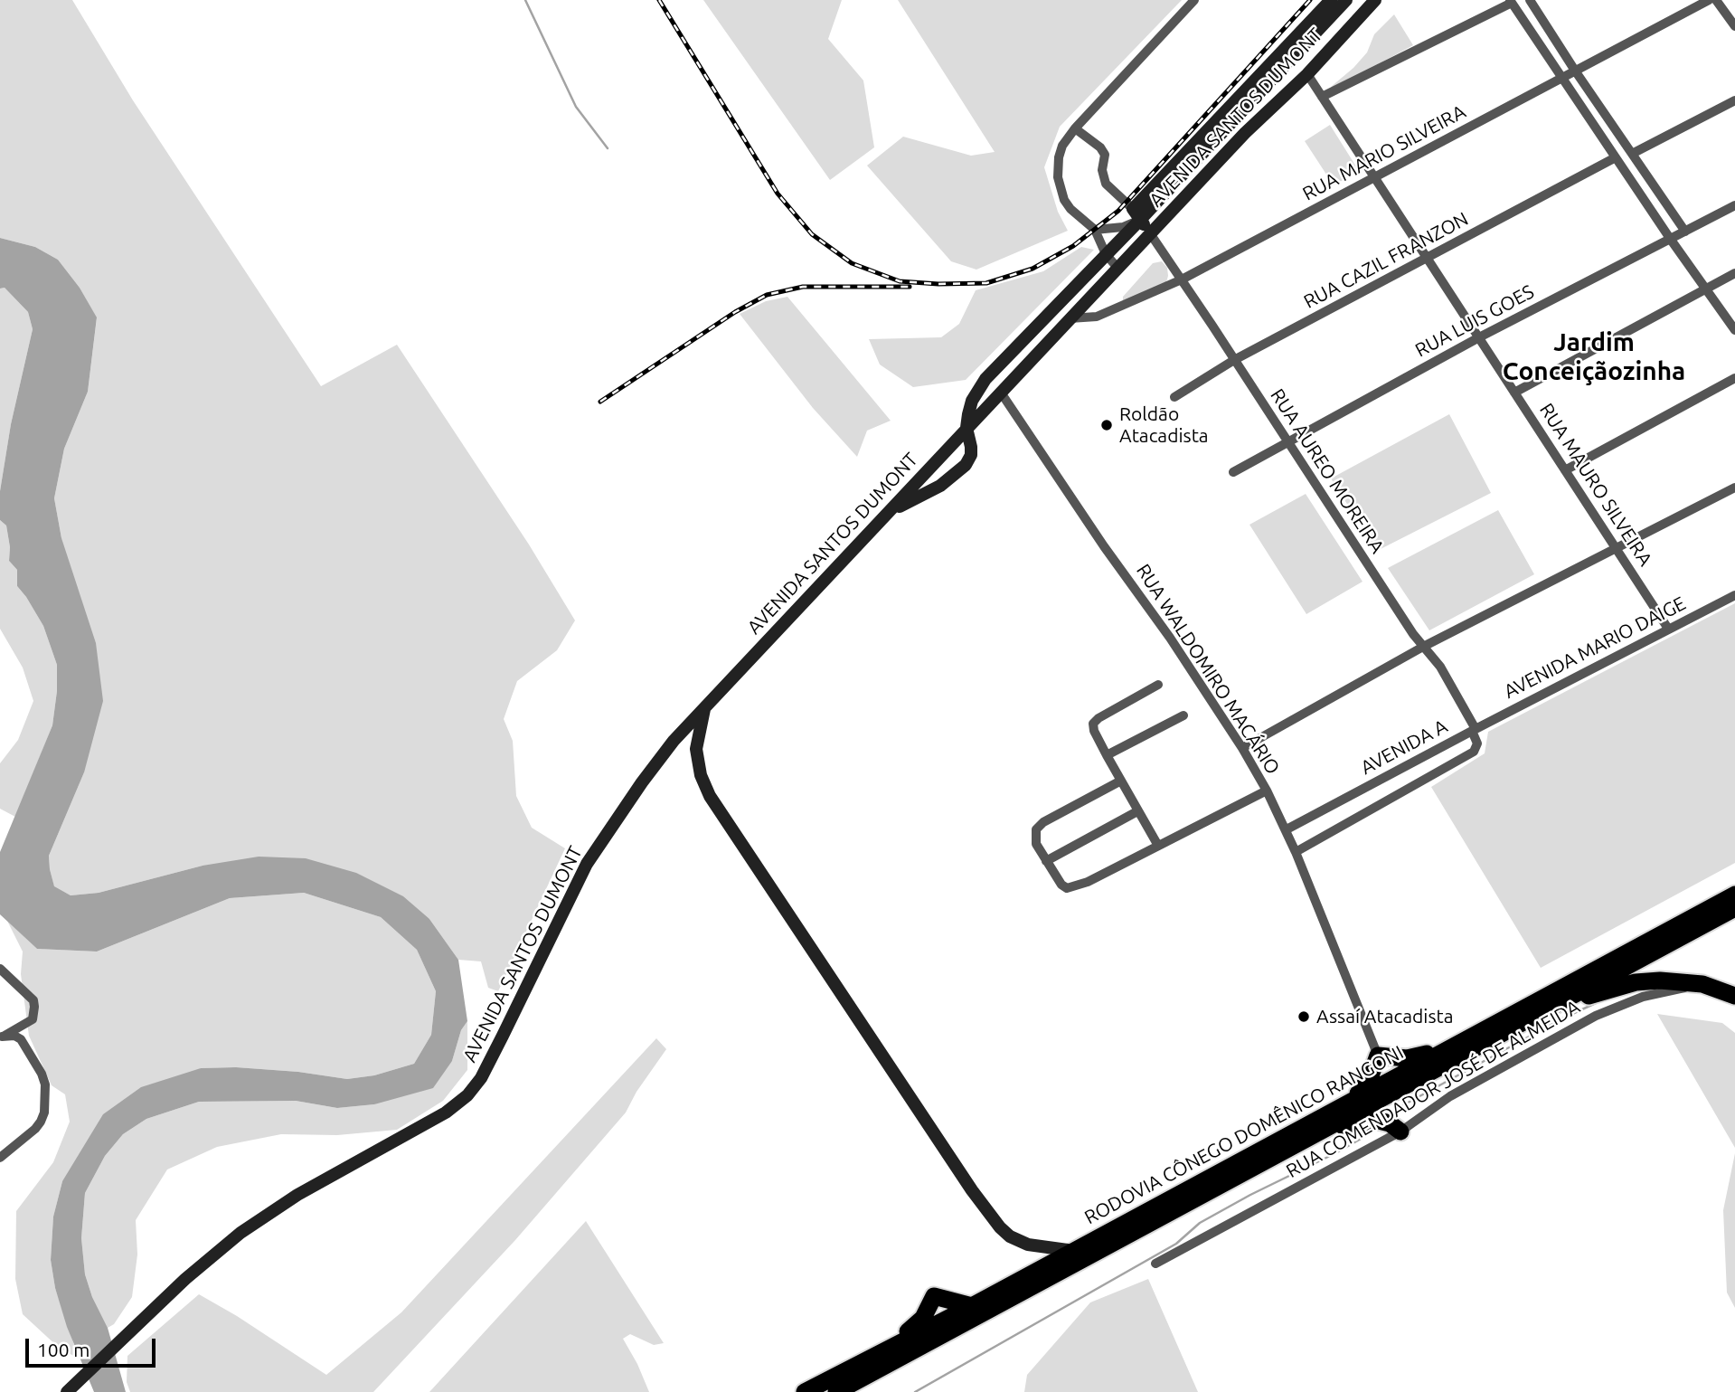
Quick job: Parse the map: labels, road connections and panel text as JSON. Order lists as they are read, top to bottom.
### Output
{
  "streets": {
    "highway": ["RODOVIA CÔNEGO DOMÊNICO RANGONI"],
    "main road": ["AVENIDA SANTOS DUMONT"],
    "street": [
      "RUA MARIO SILVEIRA",
      "RUA CAZIL FRANZON",
      "RUA LUIS GOES",
      "RUA AUREO MOREIRA",
      "RUA MAURO SILVEIRA",
      "AVENIDA MARIO DAIGE",
      "RUA WALDOMIRO MACÁRIO",
      "AVENIDA A",
      "RUA COMENDADOR JOSÉ DE ALMEIDA"
    ]
  },
  "crossings": [
    ["AVENIDA SANTOS DUMONT", "RUA MARIO SILVEIRA"],
    ["AVENIDA SANTOS DUMONT", "RUA AUREO MOREIRA"],
    ["AVENIDA SANTOS DUMONT", "RUA MAURO SILVEIRA"],
    ["AVENIDA SANTOS DUMONT", "RUA WALDOMIRO MACÁRIO"],
    ["RUA MARIO SILVEIRA", "RUA AUREO MOREIRA"],
    ["RUA MARIO SILVEIRA", "RUA MAURO SILVEIRA"],
    ["RUA CAZIL FRANZON", "RUA AUREO MOREIRA"],
    ["RUA CAZIL FRANZON", "RUA MAURO SILVEIRA"],
    ["RUA LUIS GOES", "RUA AUREO MOREIRA"],
    ["RUA LUIS GOES", "RUA MAURO SILVEIRA"],
    ["RUA AUREO MOREIRA", "AVENIDA MARIO DAIGE"],
    ["RUA AUREO MOREIRA", "AVENIDA A"],
    ["RUA MAURO SILVEIRA", "AVENIDA MARIO DAIGE"],
    ["AVENIDA MARIO DAIGE", "AVENIDA A"],
    ["RUA WALDOMIRO MACÁRIO", "AVENIDA A"]
  ],
  "districts": ["Jardim Conceiçãozinha"],
  "places": ["Roldão Atacadista", "Assaí Atacadista"],
  "scale_bar": "100 m"
}
